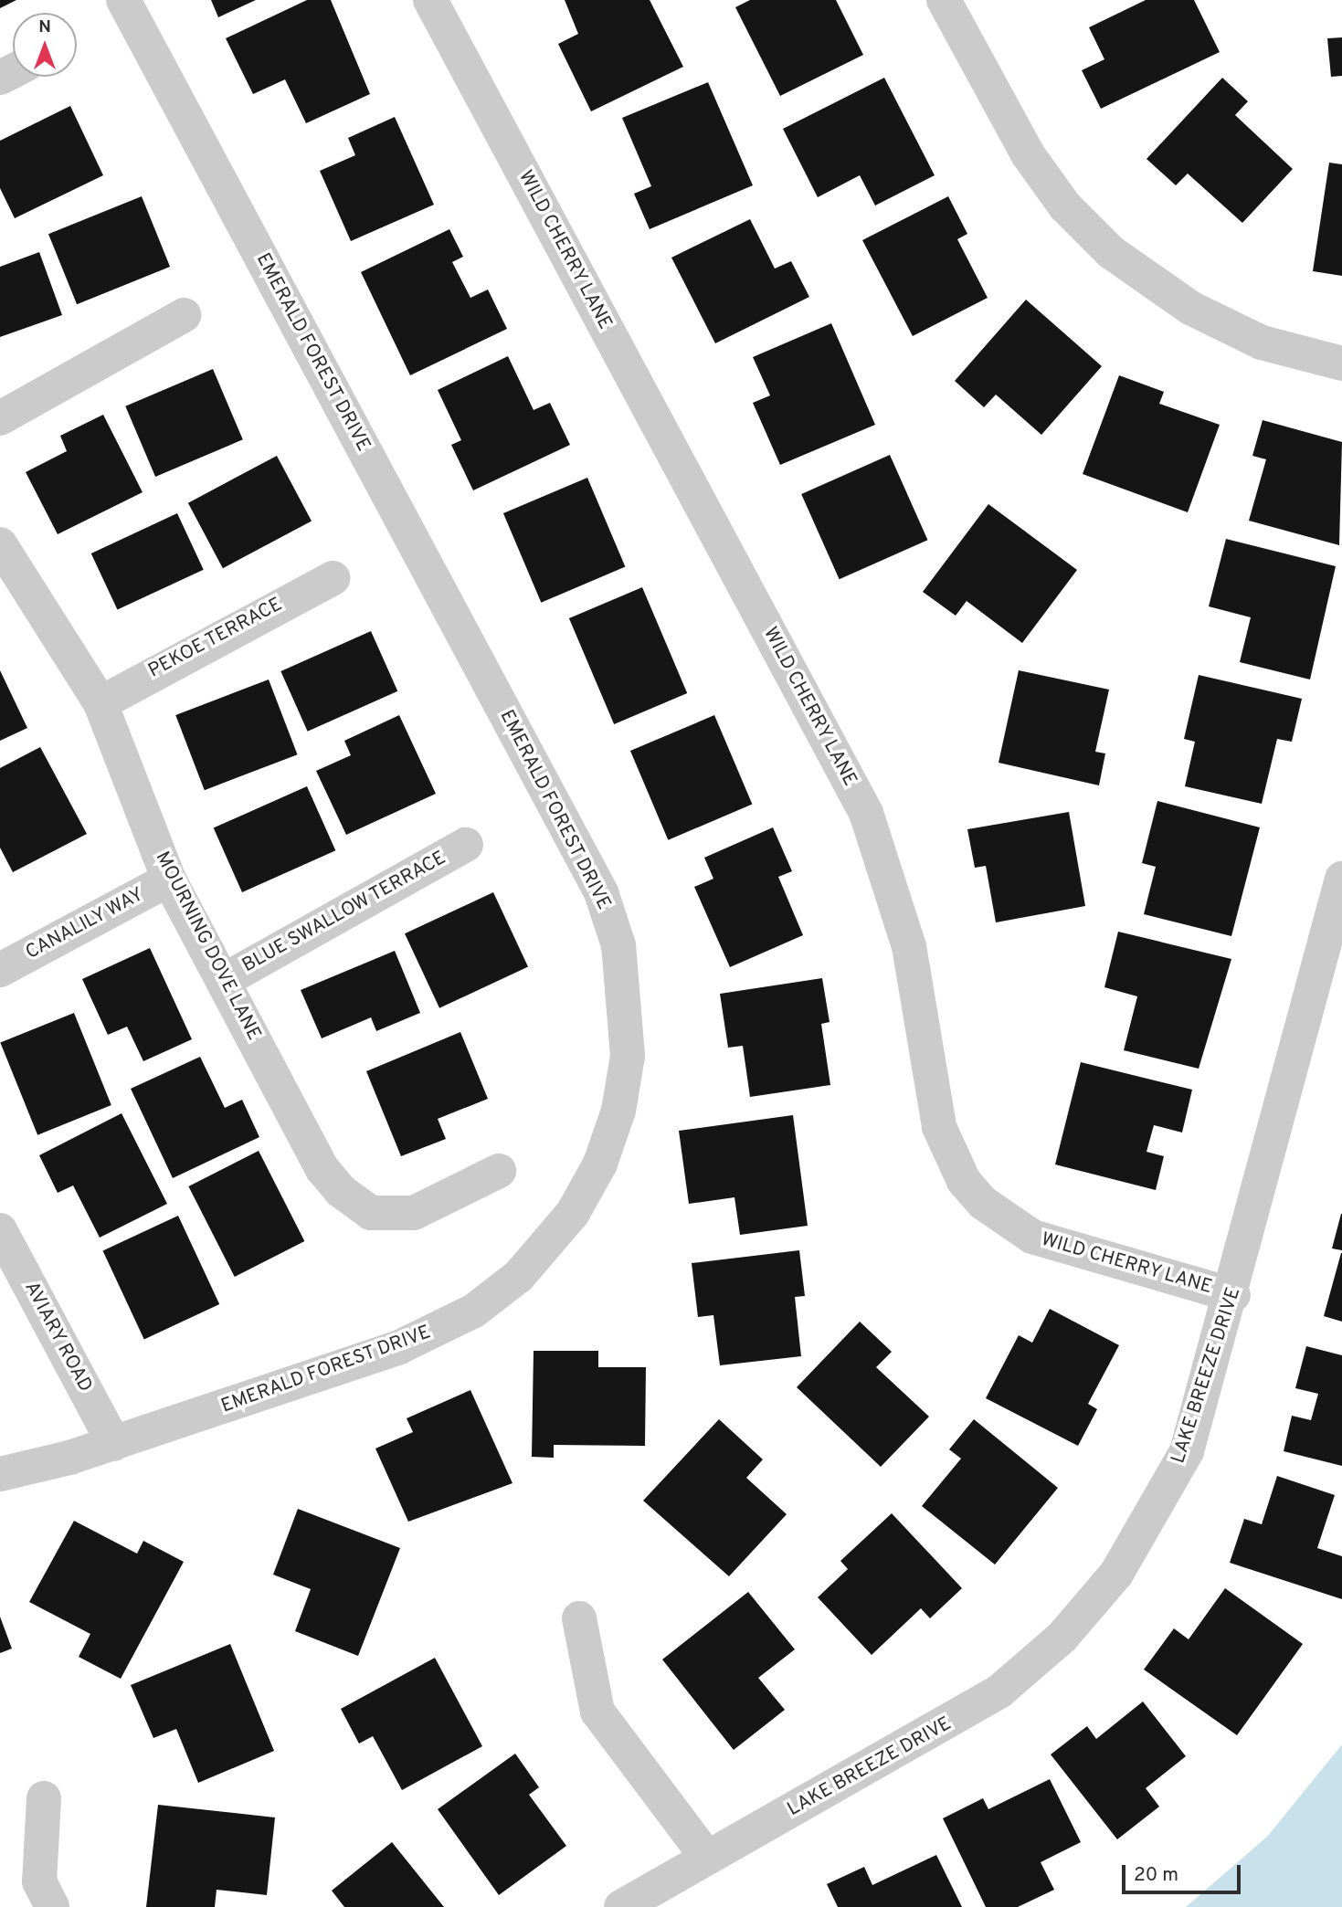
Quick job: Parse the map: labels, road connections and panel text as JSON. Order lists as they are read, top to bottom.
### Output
{
  "streets": {
    "street": [
      "WILD CHERRY LANE",
      "EMERALD FOREST DRIVE",
      "PEKOE TERRACE",
      "BLUE SWALLOW TERRACE",
      "CANALILY WAY",
      "MOURNING DOVE LANE",
      "AVIARY ROAD",
      "LAKE BREEZE DRIVE"
    ]
  },
  "crossings": [
    ["WILD CHERRY LANE", "LAKE BREEZE DRIVE"],
    ["EMERALD FOREST DRIVE", "AVIARY ROAD"],
    ["PEKOE TERRACE", "MOURNING DOVE LANE"],
    ["BLUE SWALLOW TERRACE", "MOURNING DOVE LANE"],
    ["CANALILY WAY", "MOURNING DOVE LANE"]
  ],
  "scale_bar": "20 m",
  "north": "top"
}
